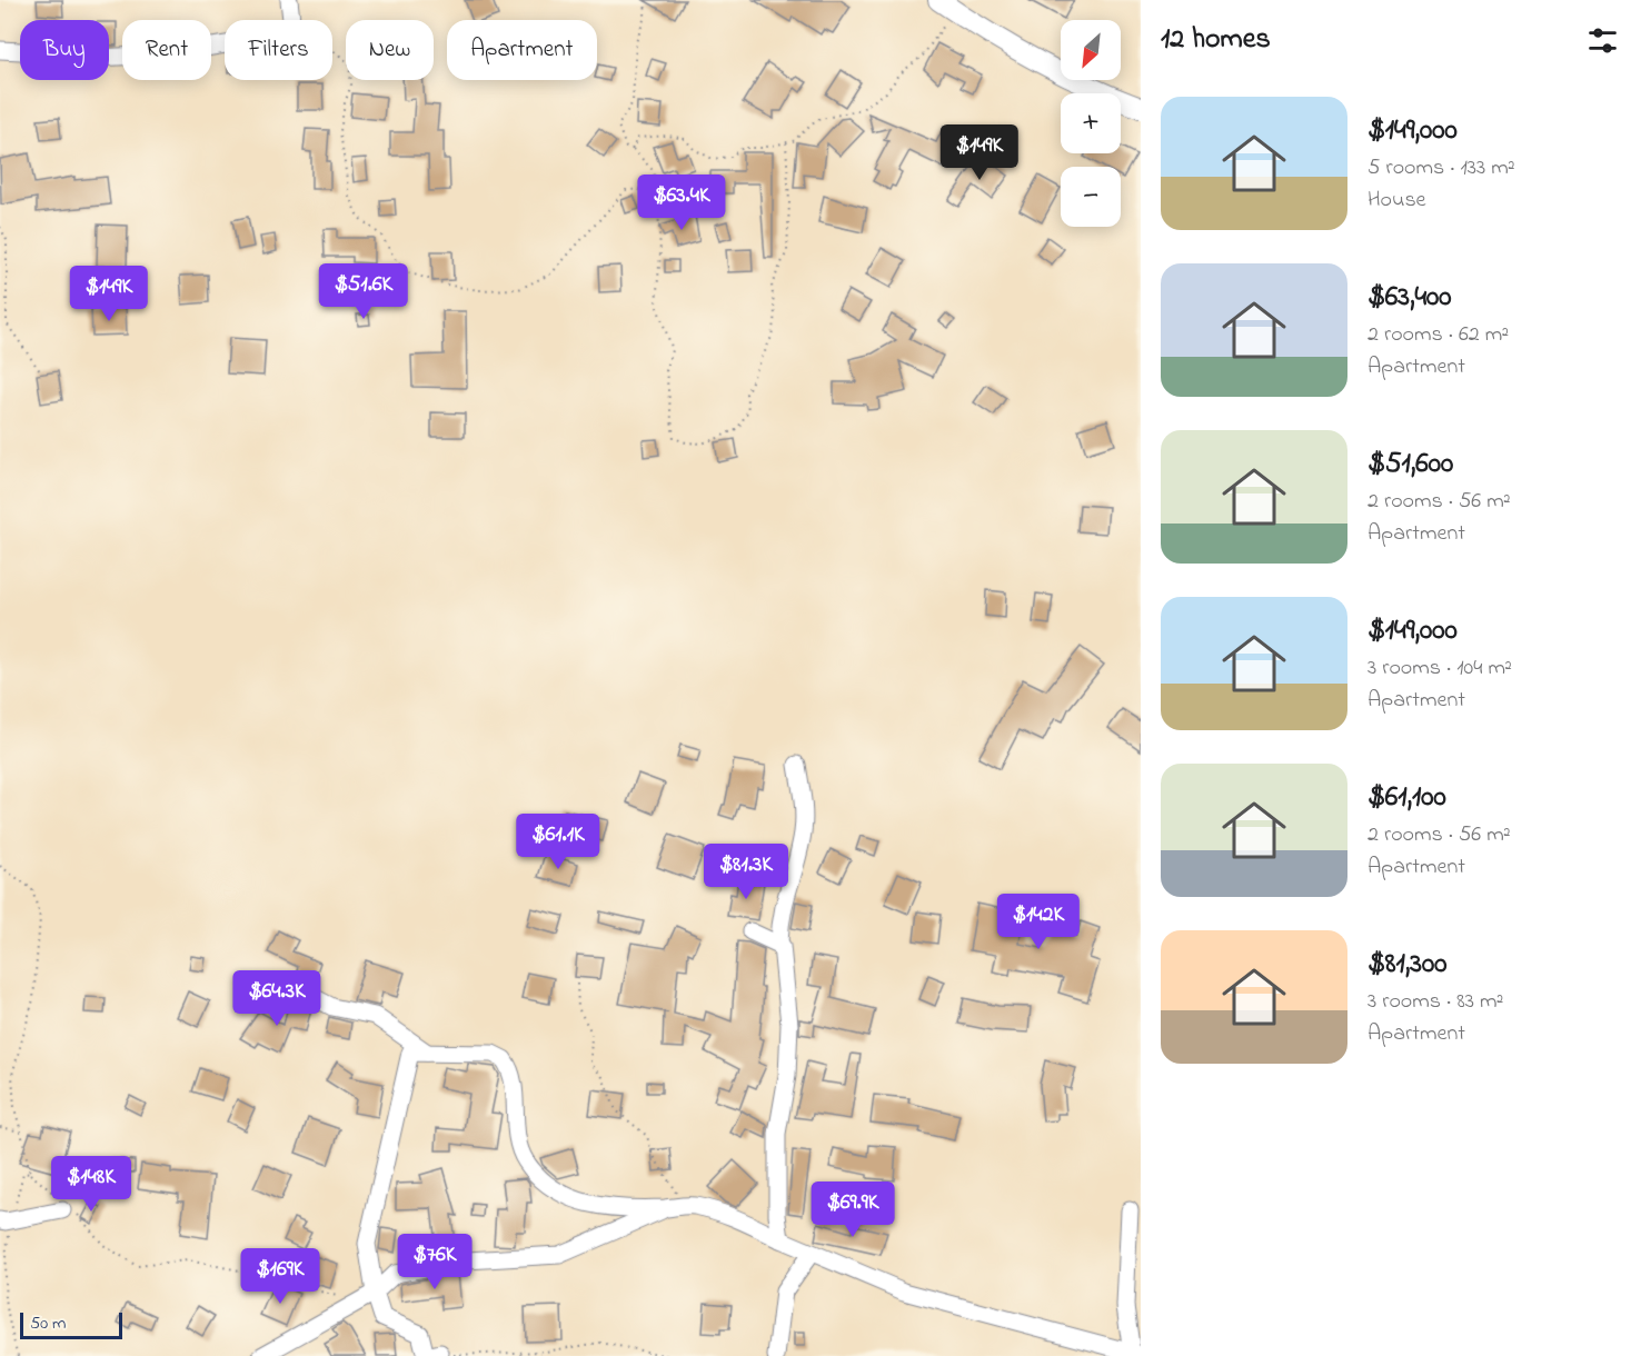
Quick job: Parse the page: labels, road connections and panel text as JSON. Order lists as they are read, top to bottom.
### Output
{
  "scale_bar": "50 m",
  "north": "bottom left",
  "page": {
    "heading": "12 homes",
    "map_buttons": ["+", "−"],
    "chip": [
      "Buy",
      "Rent",
      "Filters",
      "New",
      "Apartment"
    ],
    "list": [
      {
        "name": "$149,000",
        "note": "5 rooms · 133 m² · House"
      },
      {
        "name": "$63,400",
        "note": "2 rooms · 62 m² · Apartment"
      },
      {
        "name": "$51,600",
        "note": "2 rooms · 56 m² · Apartment"
      },
      {
        "name": "$149,000",
        "note": "3 rooms · 104 m² · Apartment"
      },
      {
        "name": "$61,100",
        "note": "2 rooms · 56 m² · Apartment"
      },
      {
        "name": "$81,300",
        "note": "3 rooms · 83 m² · Apartment"
      }
    ],
    "price": [
      "$149K",
      "$63.4K",
      "$51.6K",
      "$149K",
      "$61.1K",
      "$81.3K",
      "$142K",
      "$64.3K",
      "$148K",
      "$69.9K",
      "$76K",
      "$169K"
    ],
    "scale": "50 m"
  }
}
